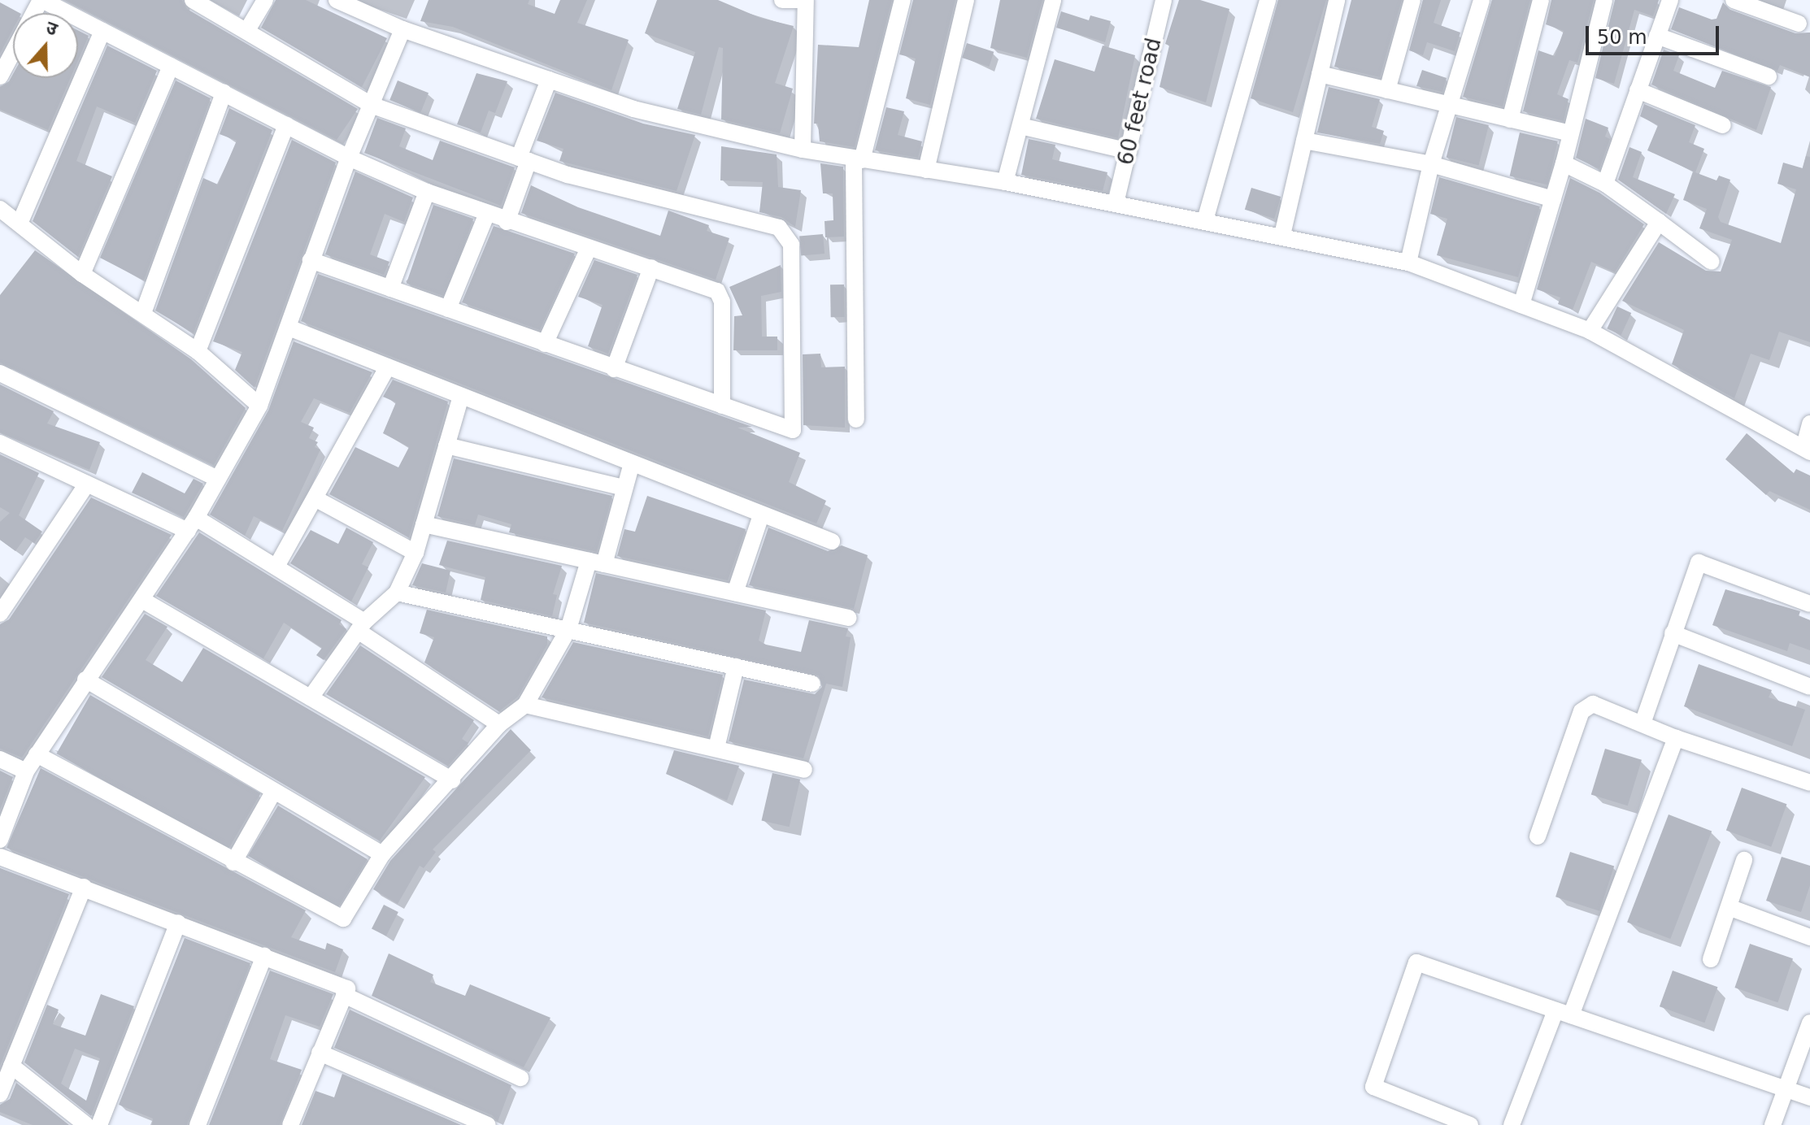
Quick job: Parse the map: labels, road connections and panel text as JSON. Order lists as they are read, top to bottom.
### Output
{
  "streets": {
    "street": ["60 feet road"]
  },
  "scale_bar": "50 m",
  "north": "top"
}
